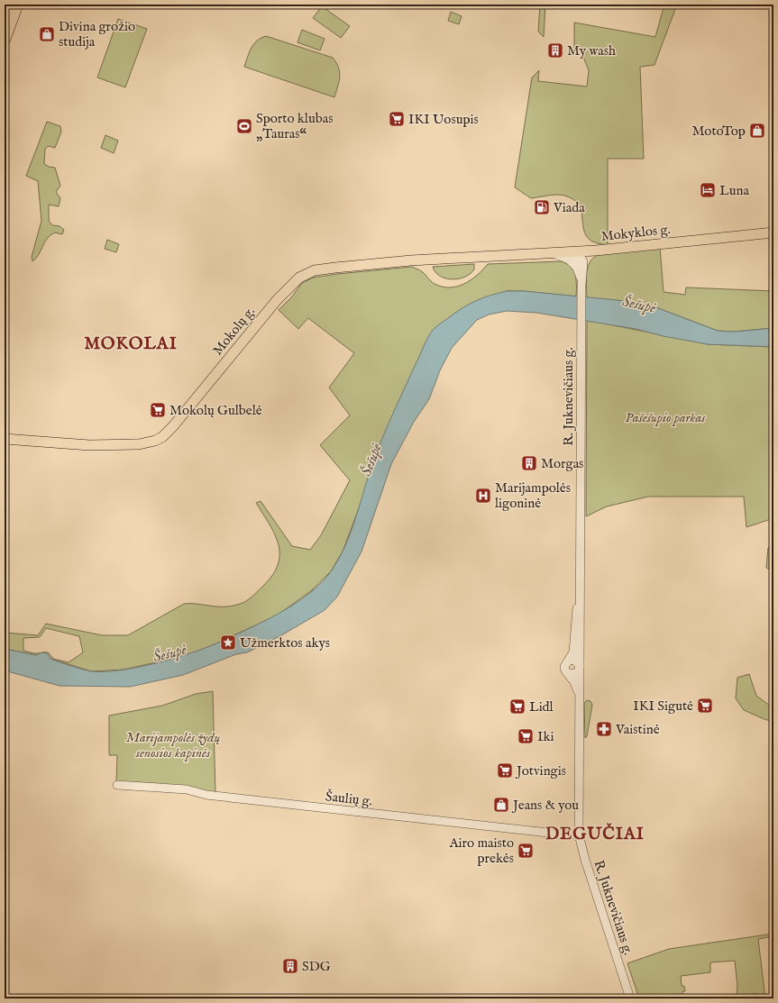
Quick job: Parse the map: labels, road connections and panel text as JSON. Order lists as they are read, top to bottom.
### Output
{
  "streets": {
    "main road": ["Mokyklos g.", "Mokolų g."],
    "street": ["R. Juknevičiaus g.", "Šaulių g."]
  },
  "crossings": [
    ["Mokyklos g.", "Mokolų g."],
    ["Mokyklos g.", "R. Juknevičiaus g."],
    ["R. Juknevičiaus g.", "Šaulių g."]
  ],
  "districts": ["MOKOLAI", "DEGUČIAI"],
  "water": ["Šešupė"],
  "parks": ["Pašešupio parkas", "Marijampolės žydų senosios kapinės"],
  "places": {
    "shop": ["Divina grožio studija", "MotoTop", "Jeans & you"],
    "building": ["My wash", "Morgas", "SDG"],
    "supermarket": [
      "IKI Uosupis",
      "Mokolų Gulbelė",
      "IKI Sigutė",
      "Lidl",
      "Iki",
      "Jotvingis",
      "Airo maisto prekės"
    ],
    "sports": ["Sporto klubas „Tauras“"],
    "hotel": ["Luna"],
    "fuel station": ["Viada"],
    "hospital": ["Marijampolės ligoninė"],
    "place": ["Užmerktos akys"],
    "pharmacy": ["Vaistinė"]
  }
}
